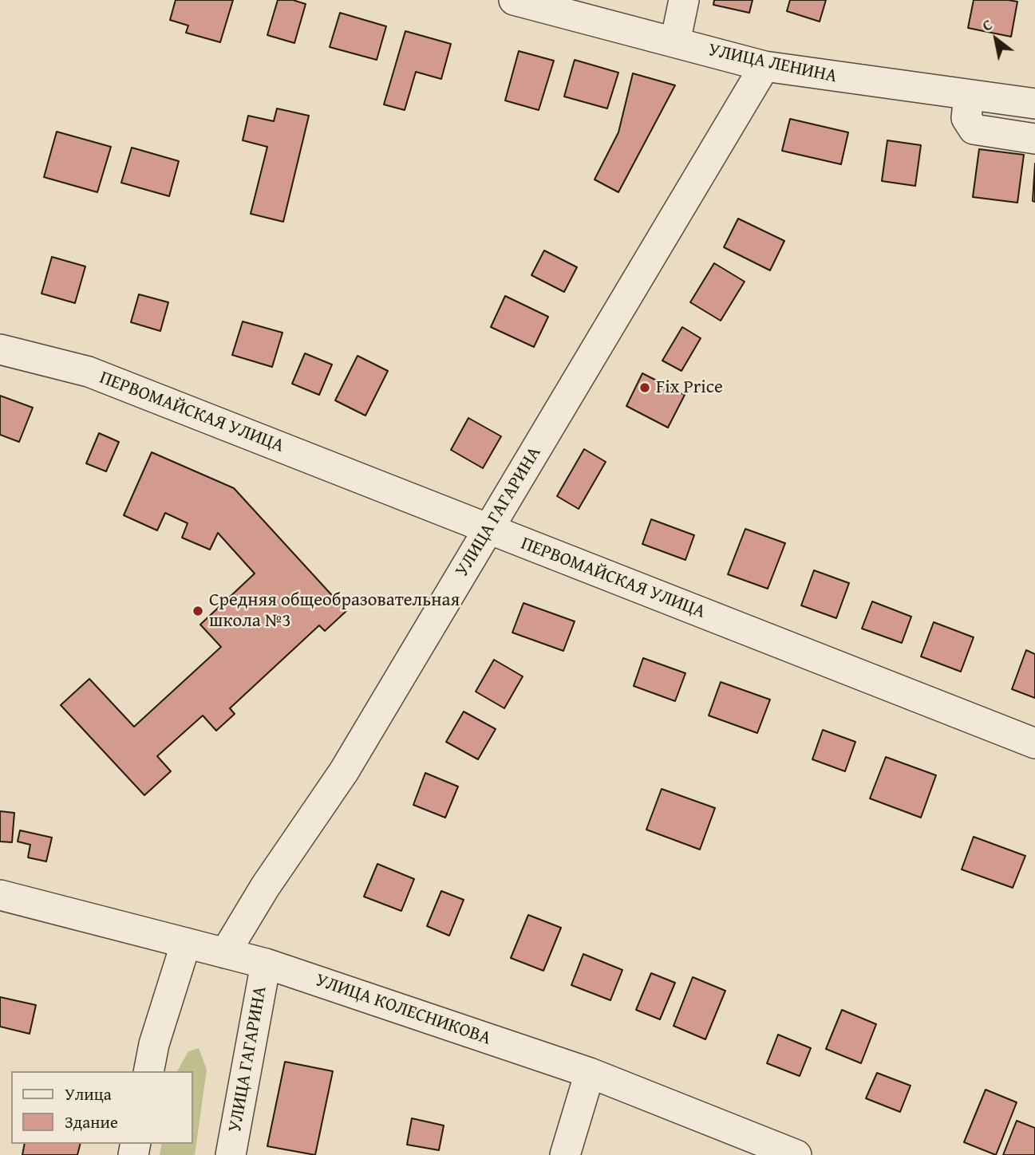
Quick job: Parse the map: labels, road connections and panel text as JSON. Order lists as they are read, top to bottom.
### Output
{
  "streets": {
    "street": [
      "УЛИЦА ЛЕНИНА",
      "ПЕРВОМАЙСКАЯ УЛИЦА",
      "УЛИЦА ГАГАРИНА",
      "УЛИЦА КОЛЕСНИКОВА"
    ]
  },
  "crossings": [
    ["УЛИЦА ЛЕНИНА", "УЛИЦА ГАГАРИНА"],
    ["ПЕРВОМАЙСКАЯ УЛИЦА", "УЛИЦА ГАГАРИНА"],
    ["УЛИЦА ГАГАРИНА", "УЛИЦА КОЛЕСНИКОВА"]
  ],
  "places": ["Fix Price", "Средняя общеобразовательная школа №3"],
  "legend": ["Улица", "Здание"],
  "north": "top left"
}
